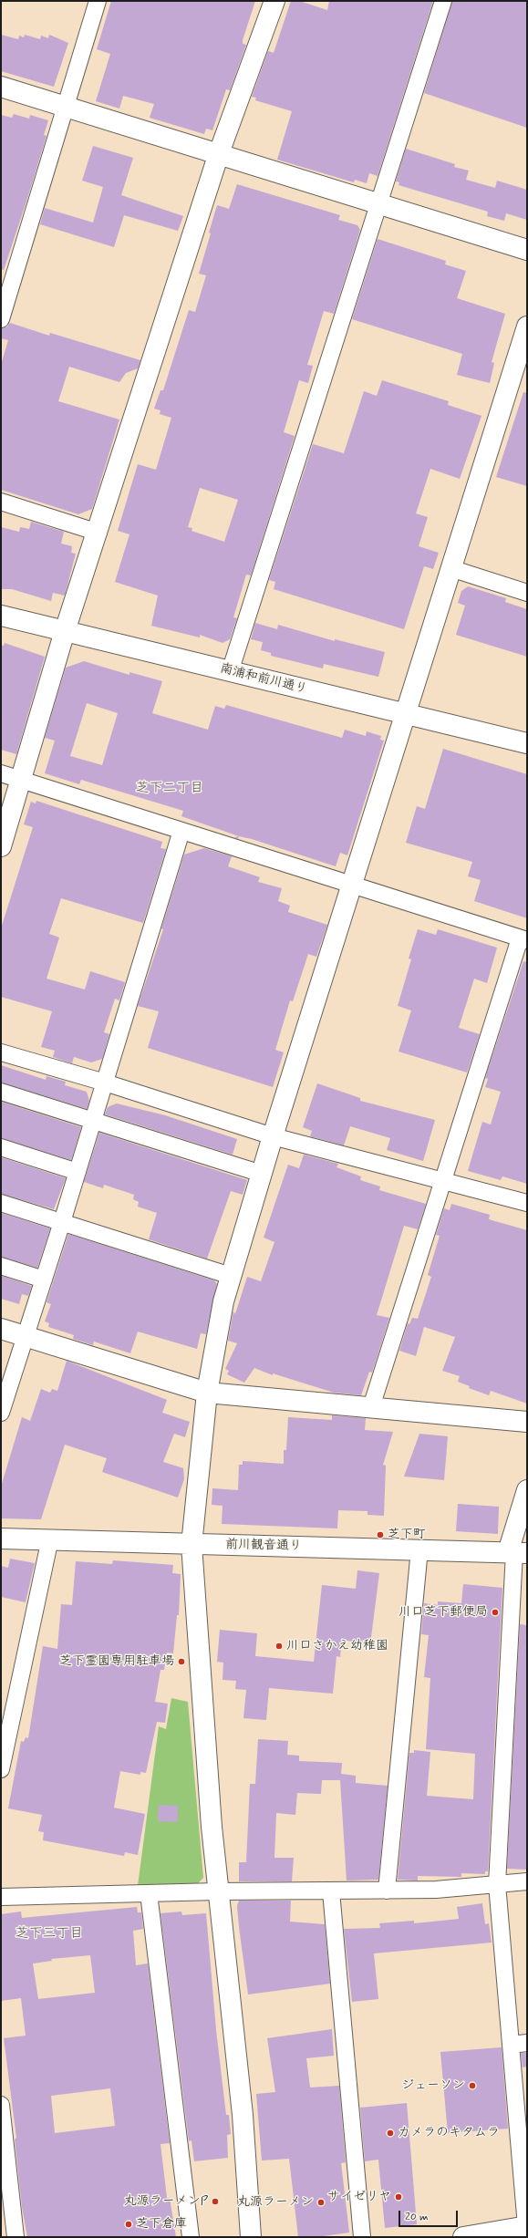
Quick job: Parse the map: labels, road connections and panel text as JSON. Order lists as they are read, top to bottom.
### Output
{
  "streets": {
    "street": ["南浦和前川通り", "前川観音通り"]
  },
  "districts": ["芝下二丁目", "芝下三丁目"],
  "places": [
    "芝下町",
    "川口芝下郵便局",
    "川口さかえ幼稚園",
    "芝下霊園専用駐車場",
    "ジェーソン",
    "カメラのキタムラ",
    "サイゼリヤ",
    "丸源ラーメンP",
    "丸源ラーメン",
    "芝下倉庫"
  ],
  "scale_bar": "20 m"
}
